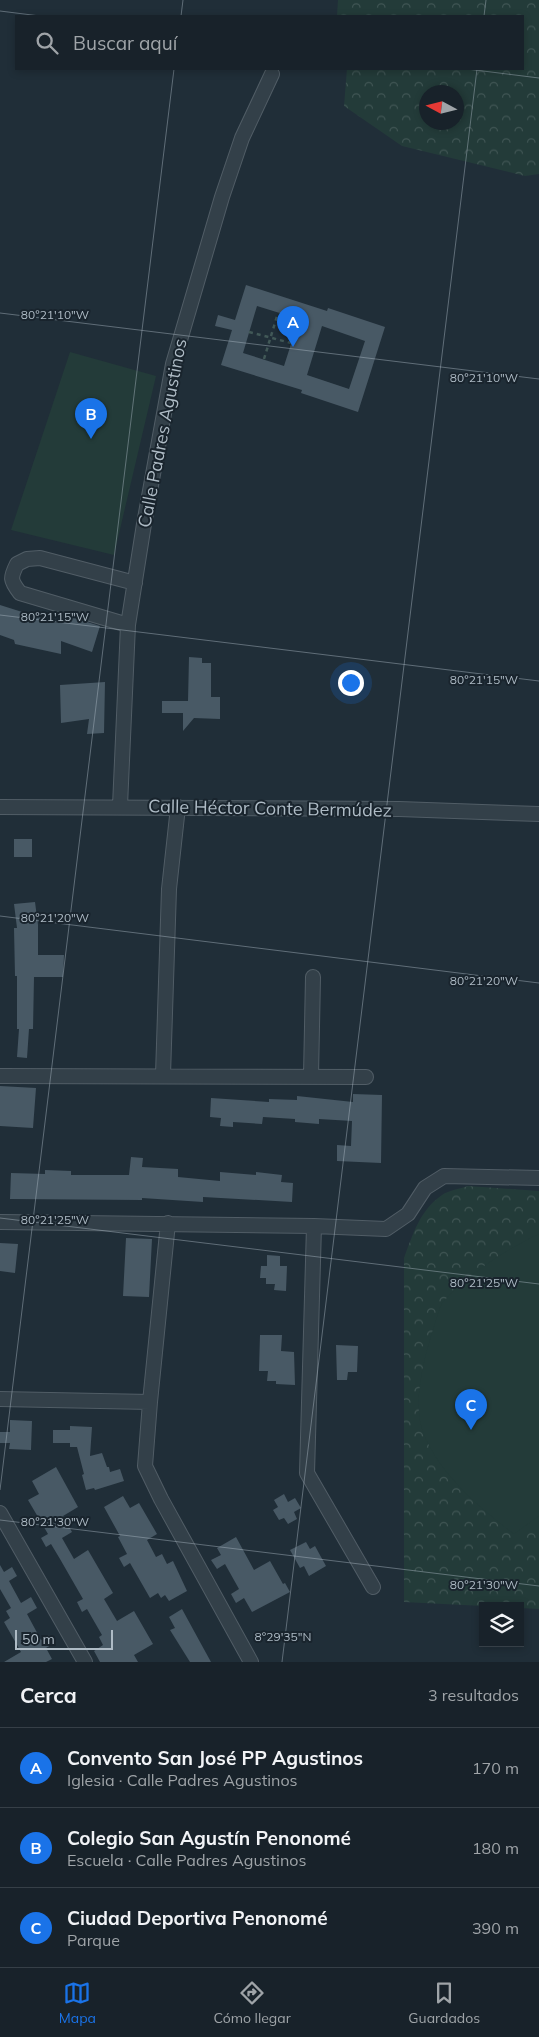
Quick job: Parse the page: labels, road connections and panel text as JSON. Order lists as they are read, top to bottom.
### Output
{
  "streets": {
    "street": ["Calle Padres Agustinos", "Calle Héctor Conte Bermúdez"]
  },
  "crossings": [
    ["Calle Padres Agustinos", "Calle Héctor Conte Bermúdez"]
  ],
  "scale_bar": "50 m",
  "north": "left",
  "page": {
    "search": "Buscar aquí",
    "pins": ["A", "B", "C"],
    "scale": "50 m",
    "heading": ["Cerca", "3 resultados"],
    "list": [
      {
        "mark": "A",
        "name": "Convento San José PP Agustinos",
        "note": "Iglesia · Calle Padres Agustinos",
        "value": "170 m"
      },
      {
        "mark": "B",
        "name": "Colegio San Agustín Penonomé",
        "note": "Escuela · Calle Padres Agustinos",
        "value": "180 m"
      },
      {
        "mark": "C",
        "name": "Ciudad Deportiva Penonomé",
        "note": "Parque",
        "value": "390 m"
      }
    ],
    "nav": ["Mapa", "Cómo llegar", "Guardados"]
  },
  "coordinates": [
    "80°21'10\"W",
    "80°21'15\"W",
    "80°21'20\"W",
    "80°21'25\"W",
    "80°21'30\"W",
    "8°29'35\"N"
  ]
}
